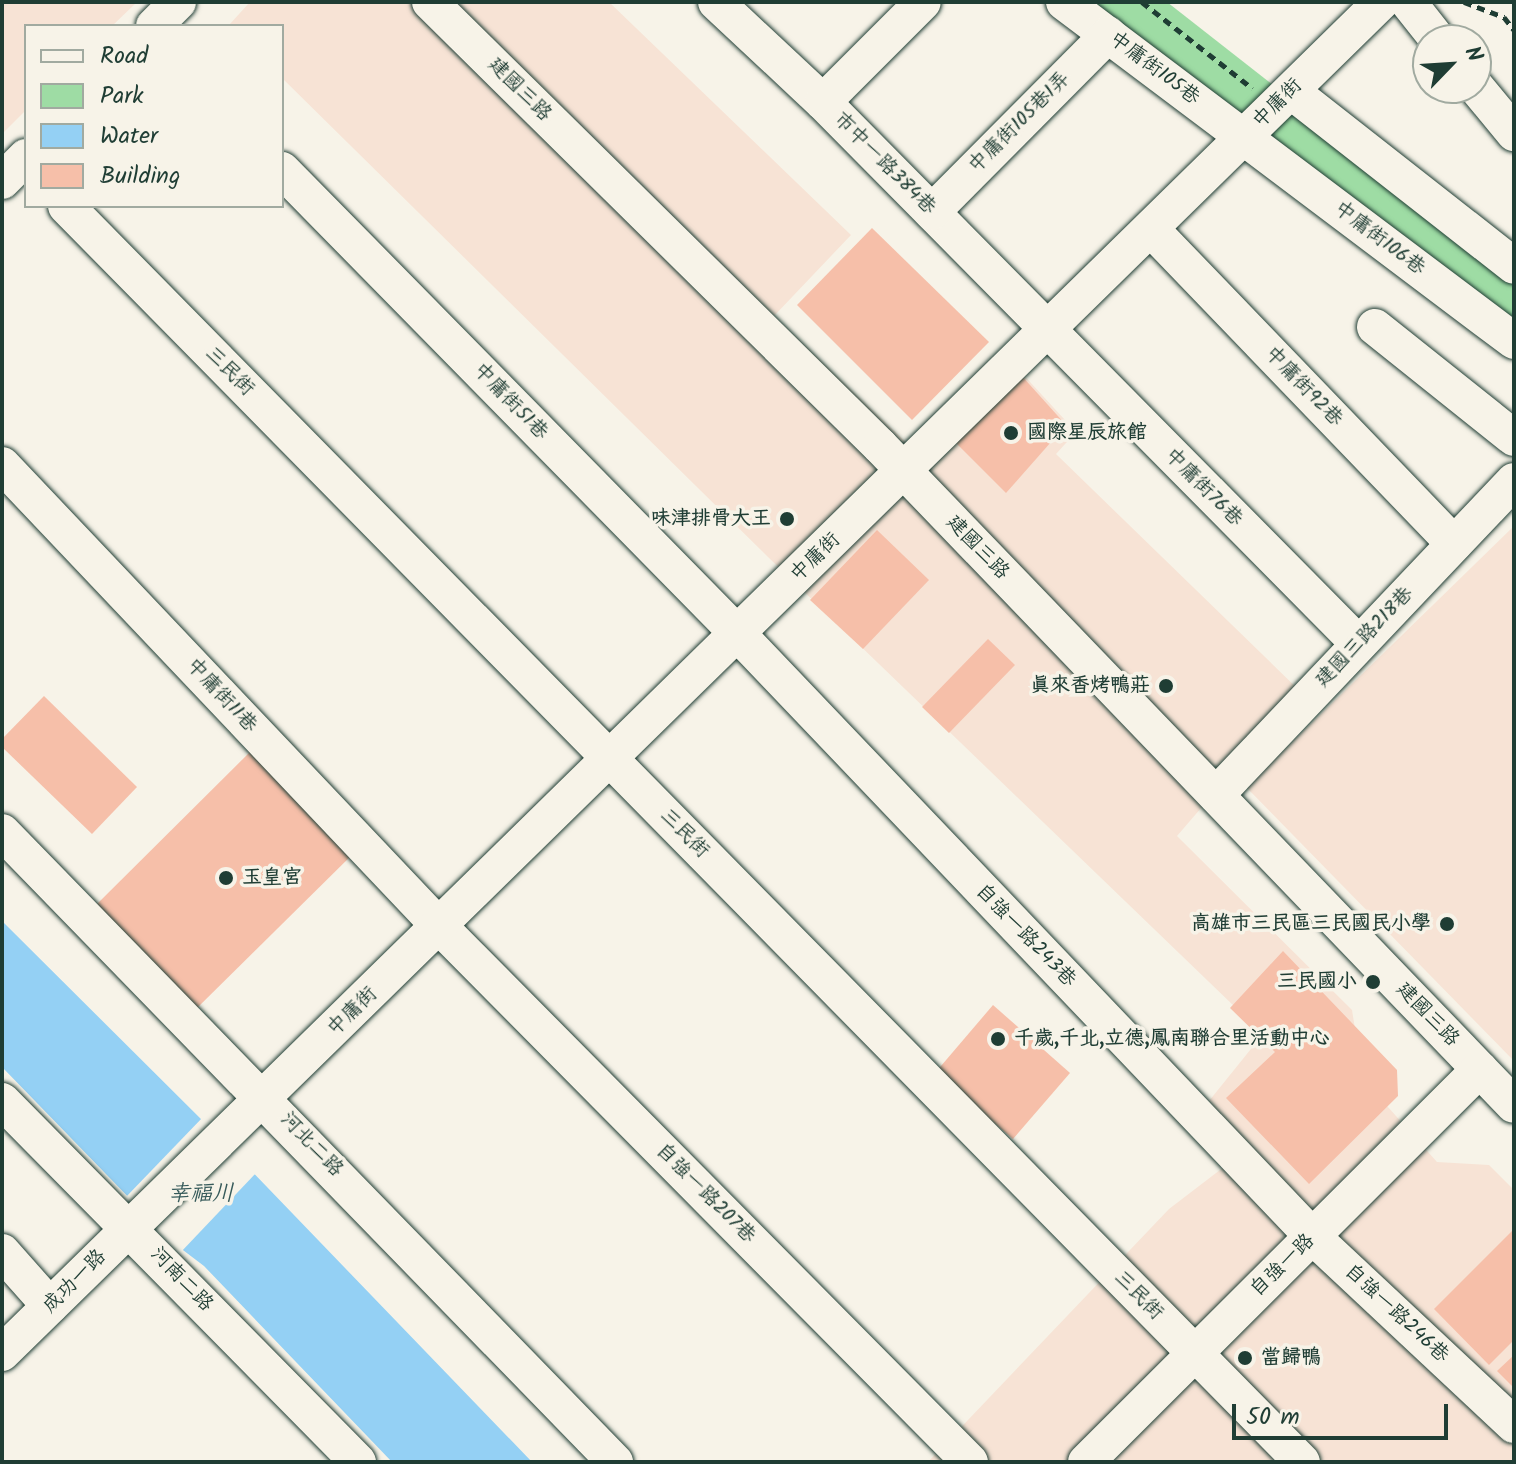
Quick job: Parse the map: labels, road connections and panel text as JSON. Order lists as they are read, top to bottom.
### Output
{
  "streets": {
    "street": [
      "中庸街105巷",
      "建國三路",
      "中庸街",
      "中庸街105巷1弄",
      "市中一路384巷",
      "中庸街106巷",
      "三民街",
      "中庸街92巷",
      "中庸街51巷",
      "中庸街76巷",
      "建國三路218巷",
      "中庸街11巷",
      "自強一路243巷",
      "河北二路",
      "自強一路207巷",
      "自強一路",
      "河南二路",
      "成功一路",
      "自強一路246巷"
    ]
  },
  "crossings": [
    ["中庸街105巷", "中庸街"],
    ["中庸街105巷", "中庸街105巷1弄"],
    ["中庸街105巷", "中庸街106巷"],
    ["建國三路", "中庸街"],
    ["建國三路", "建國三路218巷"],
    ["建國三路", "自強一路"],
    ["中庸街", "市中一路384巷"],
    ["中庸街", "中庸街106巷"],
    ["中庸街", "三民街"],
    ["中庸街", "中庸街92巷"],
    ["中庸街", "中庸街51巷"],
    ["中庸街", "中庸街76巷"],
    ["中庸街", "中庸街11巷"],
    ["中庸街", "自強一路243巷"],
    ["中庸街", "河北二路"],
    ["中庸街", "自強一路207巷"],
    ["中庸街", "河南二路"],
    ["中庸街", "成功一路"],
    ["中庸街105巷1弄", "市中一路384巷"],
    ["市中一路384巷", "中庸街76巷"],
    ["三民街", "自強一路"],
    ["中庸街92巷", "建國三路218巷"],
    ["中庸街51巷", "自強一路243巷"],
    ["中庸街76巷", "建國三路218巷"],
    ["中庸街11巷", "自強一路207巷"],
    ["自強一路243巷", "自強一路"],
    ["自強一路243巷", "自強一路246巷"],
    ["自強一路", "自強一路246巷"],
    ["河南二路", "成功一路"]
  ],
  "water": ["幸福川"],
  "places": [
    "國際星辰旅館",
    "味津排骨大王",
    "真來香烤鴨莊",
    "玉皇宮",
    "高雄市三民區三民國民小學",
    "三民國小",
    "千歲,千北,立德,鳳南聯合里活動中心",
    "當歸鴨"
  ],
  "legend": [
    "Road",
    "Park",
    "Water",
    "Building"
  ],
  "scale_bar": "50 m",
  "north": "top right"
}
